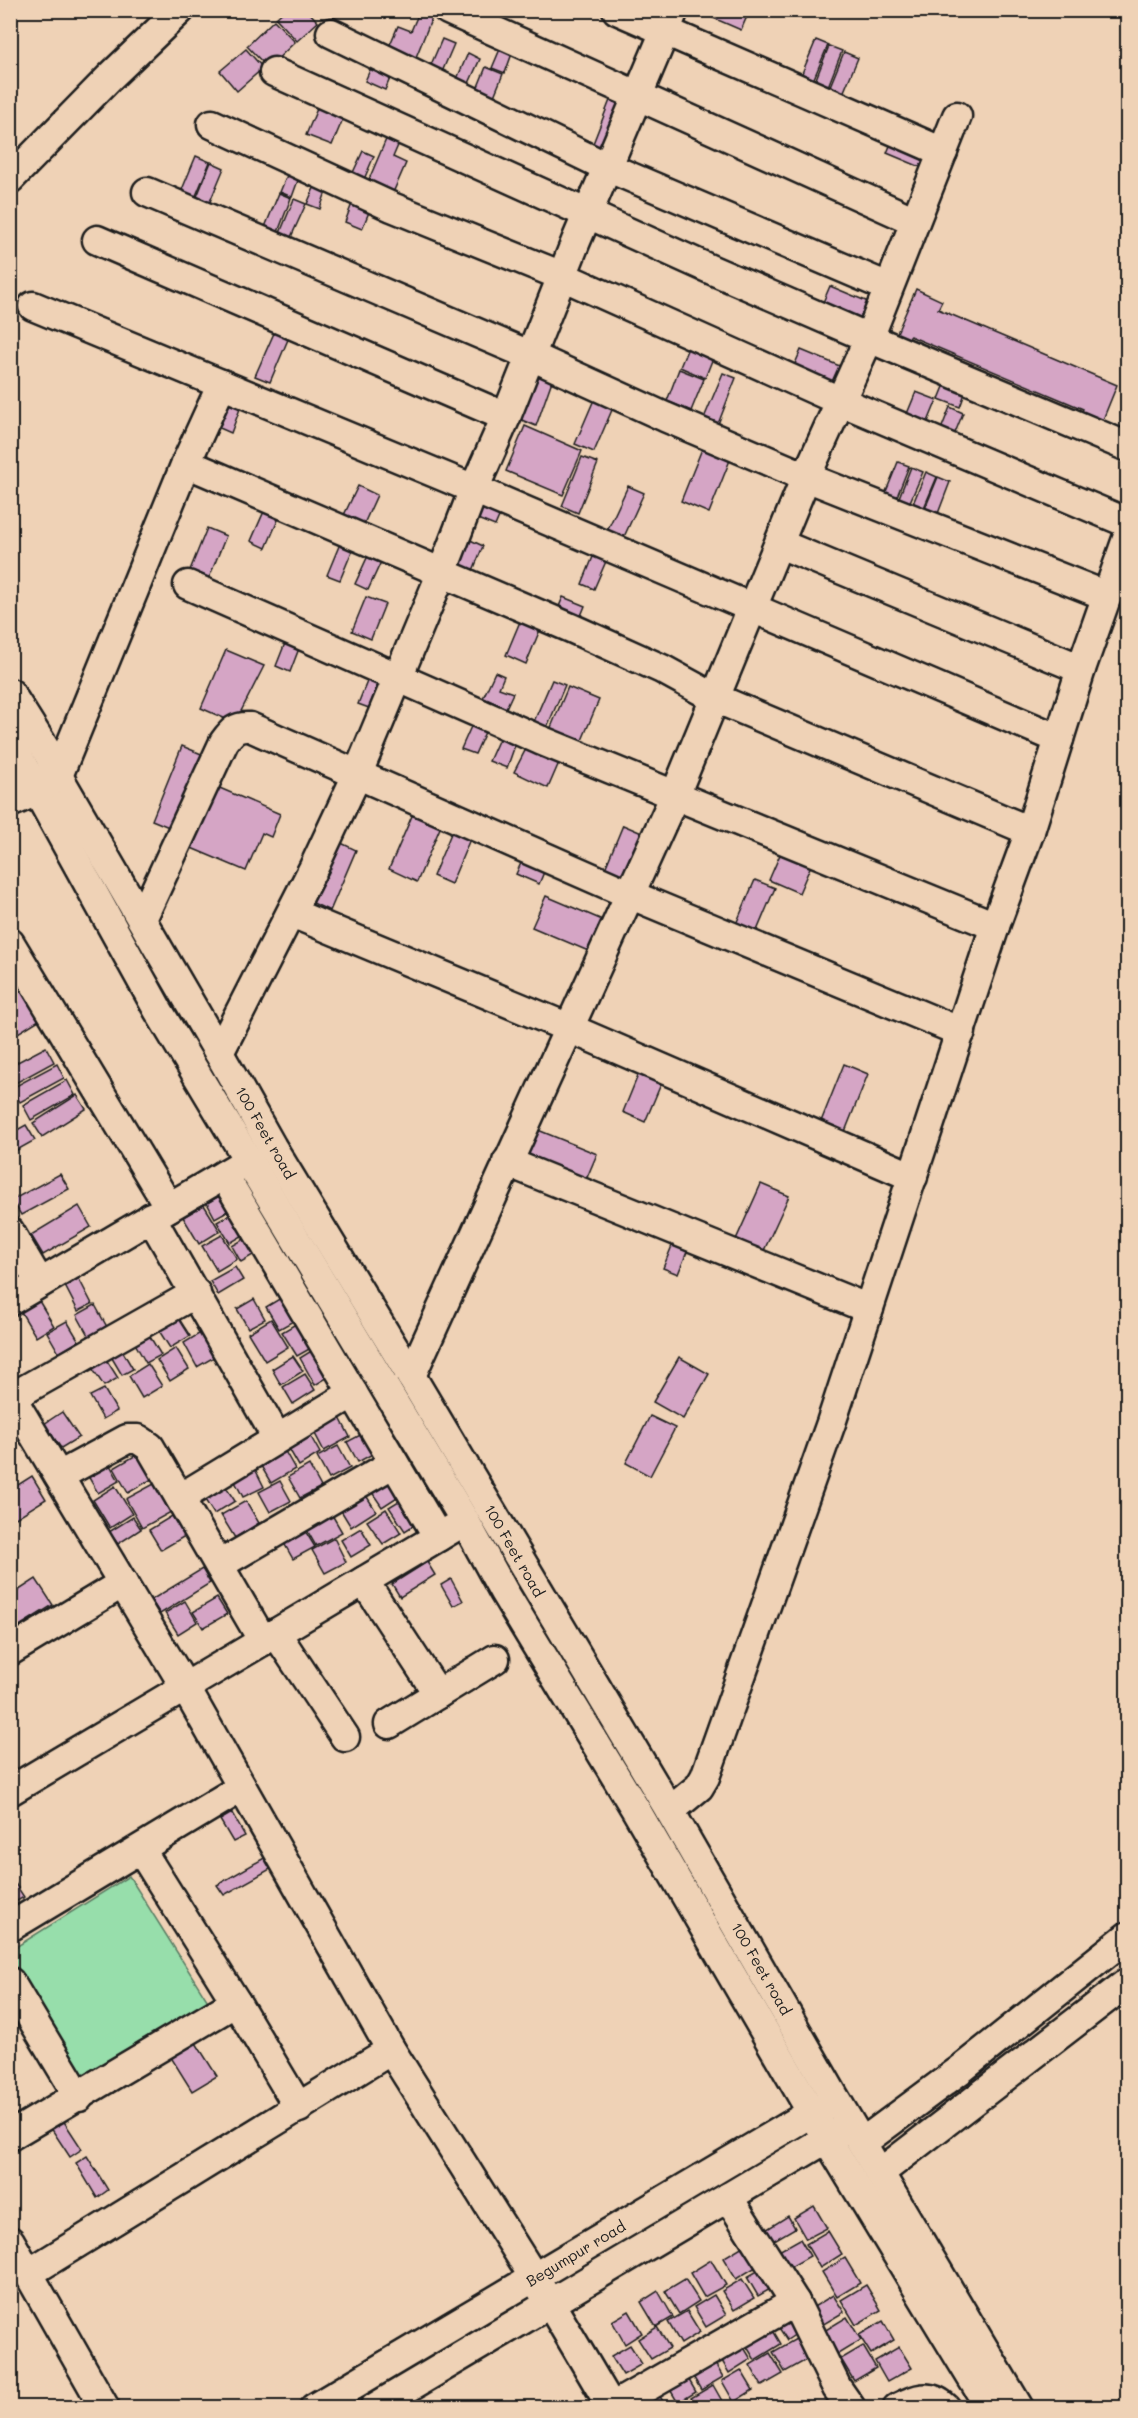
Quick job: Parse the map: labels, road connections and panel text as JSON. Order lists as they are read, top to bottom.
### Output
{
  "streets": {
    "street": ["100 Feet road", "Begumpur road"]
  },
  "crossings": [
    ["100 Feet road", "Begumpur road"]
  ]
}
